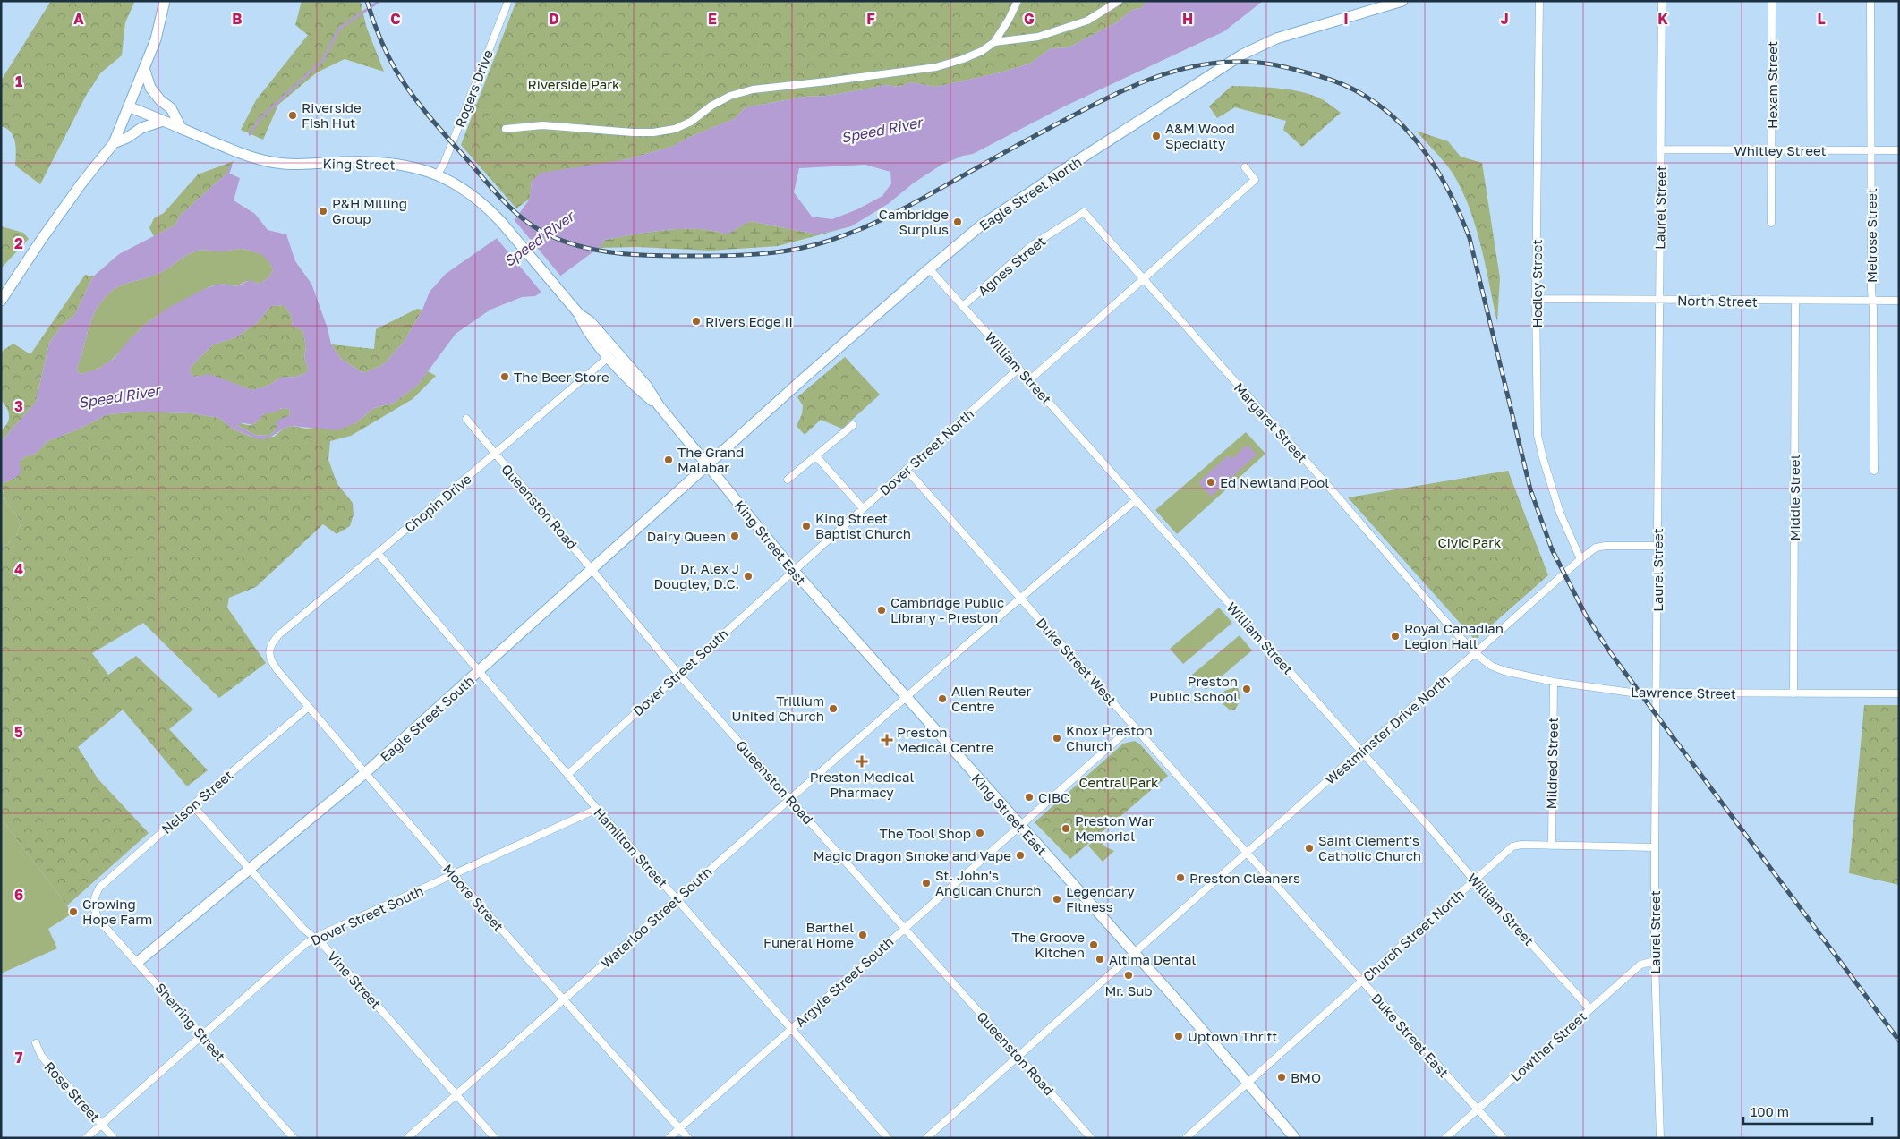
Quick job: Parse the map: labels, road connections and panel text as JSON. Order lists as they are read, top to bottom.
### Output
{
  "streets": {
    "main road": [
      "King Street",
      "Eagle Street North",
      "King Street East",
      "Eagle Street South"
    ],
    "street": [
      "Hexam Street",
      "Rogers Drive",
      "Whitley Street",
      "Laurel Street",
      "Melrose Street",
      "Agnes Street",
      "Hedley Street",
      "North Street",
      "William Street",
      "Margaret Street",
      "Dover Street North",
      "Middle Street",
      "Chopin Drive",
      "Queenston Road",
      "Duke Street West",
      "Dover Street South",
      "Lawrence Street",
      "Westminster Drive North",
      "Mildred Street",
      "Nelson Street",
      "Hamilton Street",
      "Moore Street",
      "Waterloo Street South",
      "Church Street North",
      "Vine Street",
      "Argyle Street South",
      "Sherring Street",
      "Duke Street East",
      "Lowther Street",
      "Rose Street"
    ]
  },
  "crossings": [
    ["Hexam Street", "Whitley Street"],
    ["Rogers Drive", "King Street"],
    ["Whitley Street", "Laurel Street"],
    ["Whitley Street", "Melrose Street"],
    ["King Street", "King Street East"],
    ["Eagle Street North", "William Street"],
    ["Eagle Street North", "King Street East"],
    ["Eagle Street North", "Eagle Street South"],
    ["Laurel Street", "North Street"],
    ["Laurel Street", "Lawrence Street"],
    ["Laurel Street", "Westminster Drive North"],
    ["Laurel Street", "Church Street North"],
    ["Laurel Street", "Lowther Street"],
    ["Melrose Street", "North Street"],
    ["Agnes Street", "William Street"],
    ["Agnes Street", "Margaret Street"],
    ["Hedley Street", "North Street"],
    ["Hedley Street", "Westminster Drive North"],
    ["North Street", "Middle Street"],
    ["William Street", "Dover Street North"],
    ["William Street", "Westminster Drive North"],
    ["William Street", "Waterloo Street South"],
    ["William Street", "Church Street North"],
    ["William Street", "Lowther Street"],
    ["Margaret Street", "Lawrence Street"],
    ["Margaret Street", "Westminster Drive North"],
    ["Dover Street North", "King Street East"],
    ["Dover Street North", "Duke Street West"],
    ["Dover Street North", "Dover Street South"],
    ["Middle Street", "Lawrence Street"],
    ["Chopin Drive", "Queenston Road"],
    ["Chopin Drive", "King Street East"],
    ["Chopin Drive", "Hamilton Street"],
    ["Chopin Drive", "Moore Street"],
    ["Queenston Road", "Dover Street South"],
    ["Queenston Road", "Eagle Street South"],
    ["Queenston Road", "Westminster Drive North"],
    ["Queenston Road", "Waterloo Street South"],
    ["Queenston Road", "Argyle Street South"],
    ["King Street East", "Dover Street South"],
    ["King Street East", "Eagle Street South"],
    ["King Street East", "Westminster Drive North"],
    ["King Street East", "Waterloo Street South"],
    ["King Street East", "Church Street North"],
    ["King Street East", "Argyle Street South"],
    ["Duke Street West", "Westminster Drive North"],
    ["Duke Street West", "Waterloo Street South"],
    ["Duke Street West", "Argyle Street South"],
    ["Duke Street West", "Duke Street East"],
    ["Dover Street South", "Hamilton Street"],
    ["Dover Street South", "Moore Street"],
    ["Dover Street South", "Vine Street"],
    ["Dover Street South", "Sherring Street"],
    ["Dover Street South", "Rose Street"],
    ["Lawrence Street", "Westminster Drive North"],
    ["Lawrence Street", "Mildred Street"],
    ["Eagle Street South", "Hamilton Street"],
    ["Eagle Street South", "Moore Street"],
    ["Eagle Street South", "Vine Street"],
    ["Eagle Street South", "Sherring Street"],
    ["Westminster Drive North", "Duke Street East"],
    ["Mildred Street", "Church Street North"],
    ["Nelson Street", "Moore Street"],
    ["Nelson Street", "Vine Street"],
    ["Nelson Street", "Sherring Street"],
    ["Hamilton Street", "Waterloo Street South"],
    ["Hamilton Street", "Argyle Street South"],
    ["Moore Street", "Waterloo Street South"],
    ["Moore Street", "Argyle Street South"],
    ["Waterloo Street South", "Vine Street"],
    ["Church Street North", "Duke Street East"],
    ["Duke Street East", "Lowther Street"]
  ],
  "water": ["Speed River"],
  "parks": ["Riverside Park", "Civic Park", "Central Park"],
  "places": {
    "other": [
      "Riverside Fish Hut",
      "A&M Wood Specialty",
      "P&H Milling Group",
      "Cambridge Surplus",
      "Rivers Edge II",
      "The Beer Store",
      "The Grand Malabar",
      "Ed Newland Pool",
      "King Street Baptist Church",
      "Dairy Queen",
      "Dr. Alex J Dougley, D.C.",
      "Cambridge Public Library - Preston",
      "Royal Canadian Legion Hall",
      "Preston Public School",
      "Allen Reuter Centre",
      "Trillium United Church",
      "Knox Preston Church",
      "CIBC",
      "Preston War Memorial",
      "The Tool Shop",
      "Saint Clement's Catholic Church",
      "Magic Dragon Smoke and Vape",
      "Preston Cleaners",
      "St. John's Anglican Church",
      "Legendary Fitness",
      "Growing Hope Farm",
      "Barthel Funeral Home",
      "The Groove Kitchen",
      "Altima Dental",
      "Mr. Sub",
      "Uptown Thrift",
      "BMO"
    ],
    "health": ["Preston Medical Centre", "Preston Medical Pharmacy"]
  },
  "scale_bar": "100 m",
  "grid": {
    "columns": [
      "A",
      "B",
      "C",
      "D",
      "E",
      "F",
      "G",
      "H",
      "I",
      "J",
      "K",
      "L"
    ],
    "rows": [
      "1",
      "2",
      "3",
      "4",
      "5",
      "6",
      "7"
    ]
  }
}
